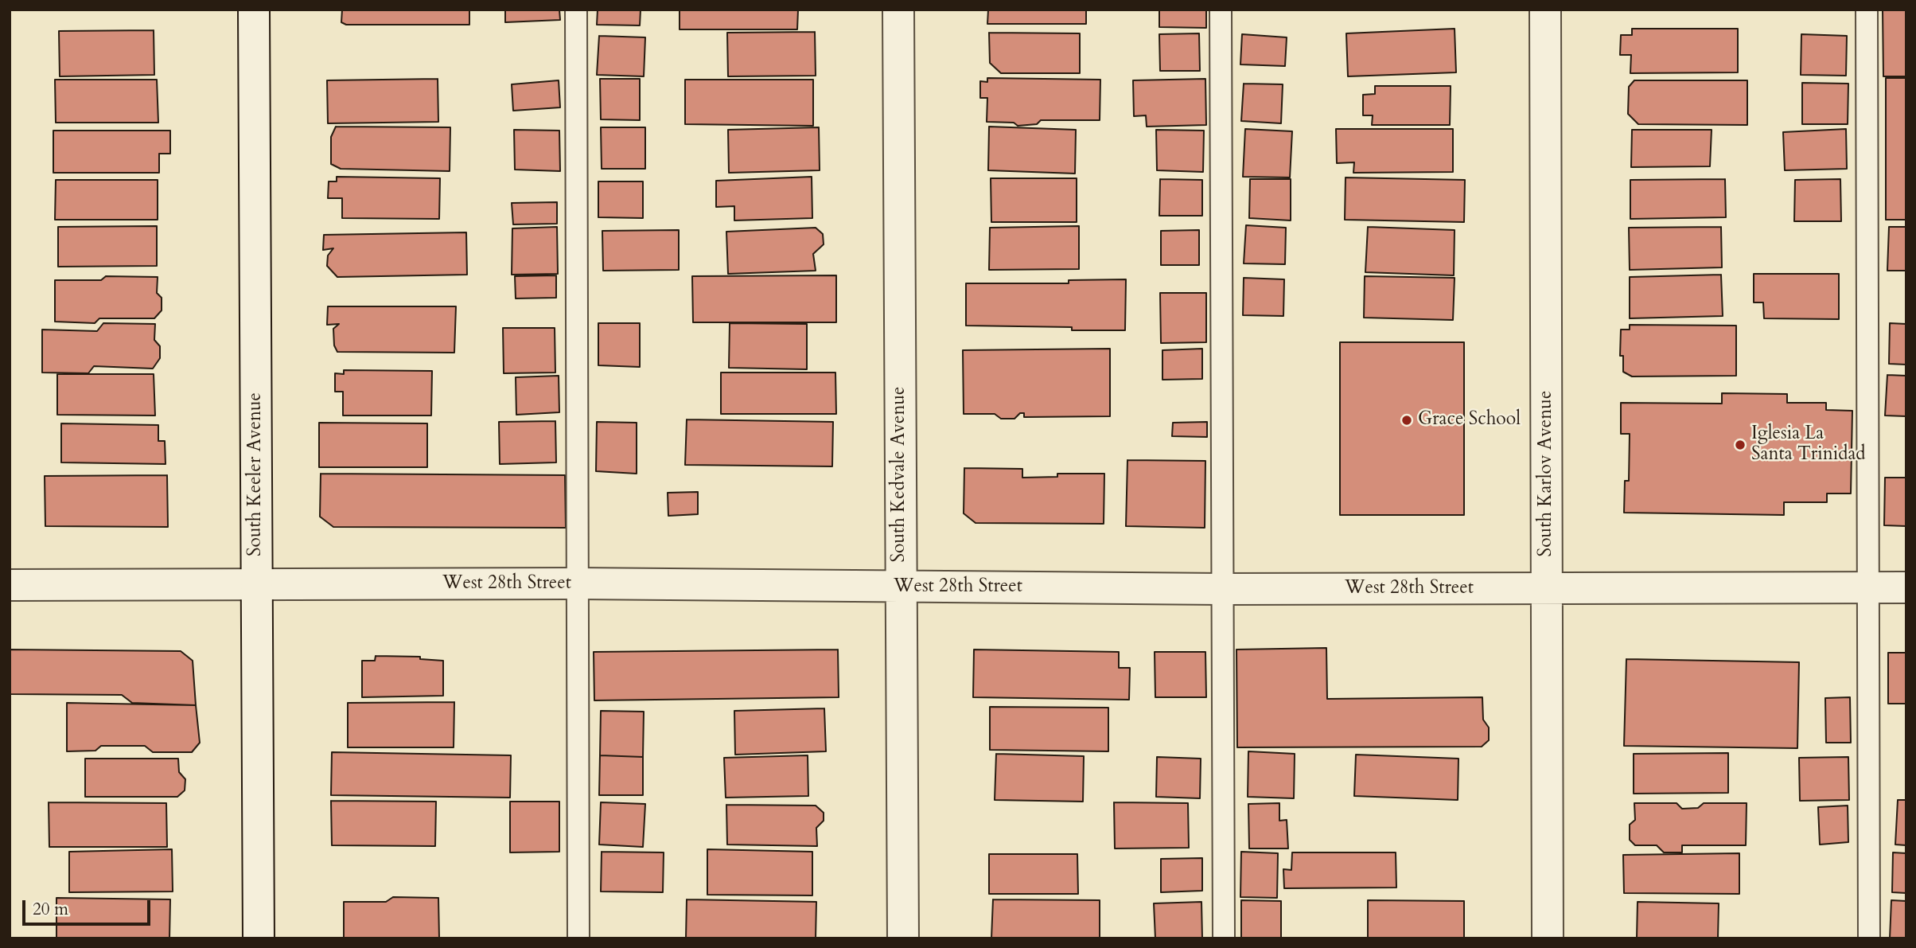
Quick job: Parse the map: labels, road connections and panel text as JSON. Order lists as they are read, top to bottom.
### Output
{
  "streets": {
    "street": [
      "South Karlov Avenue",
      "South Keeler Avenue",
      "South Kedvale Avenue",
      "West 28th Street"
    ]
  },
  "crossings": [
    ["South Karlov Avenue", "West 28th Street"],
    ["South Keeler Avenue", "West 28th Street"],
    ["South Kedvale Avenue", "West 28th Street"]
  ],
  "places": ["Grace School", "Iglesia La Santa Trinidad"],
  "scale_bar": "20 m"
}
